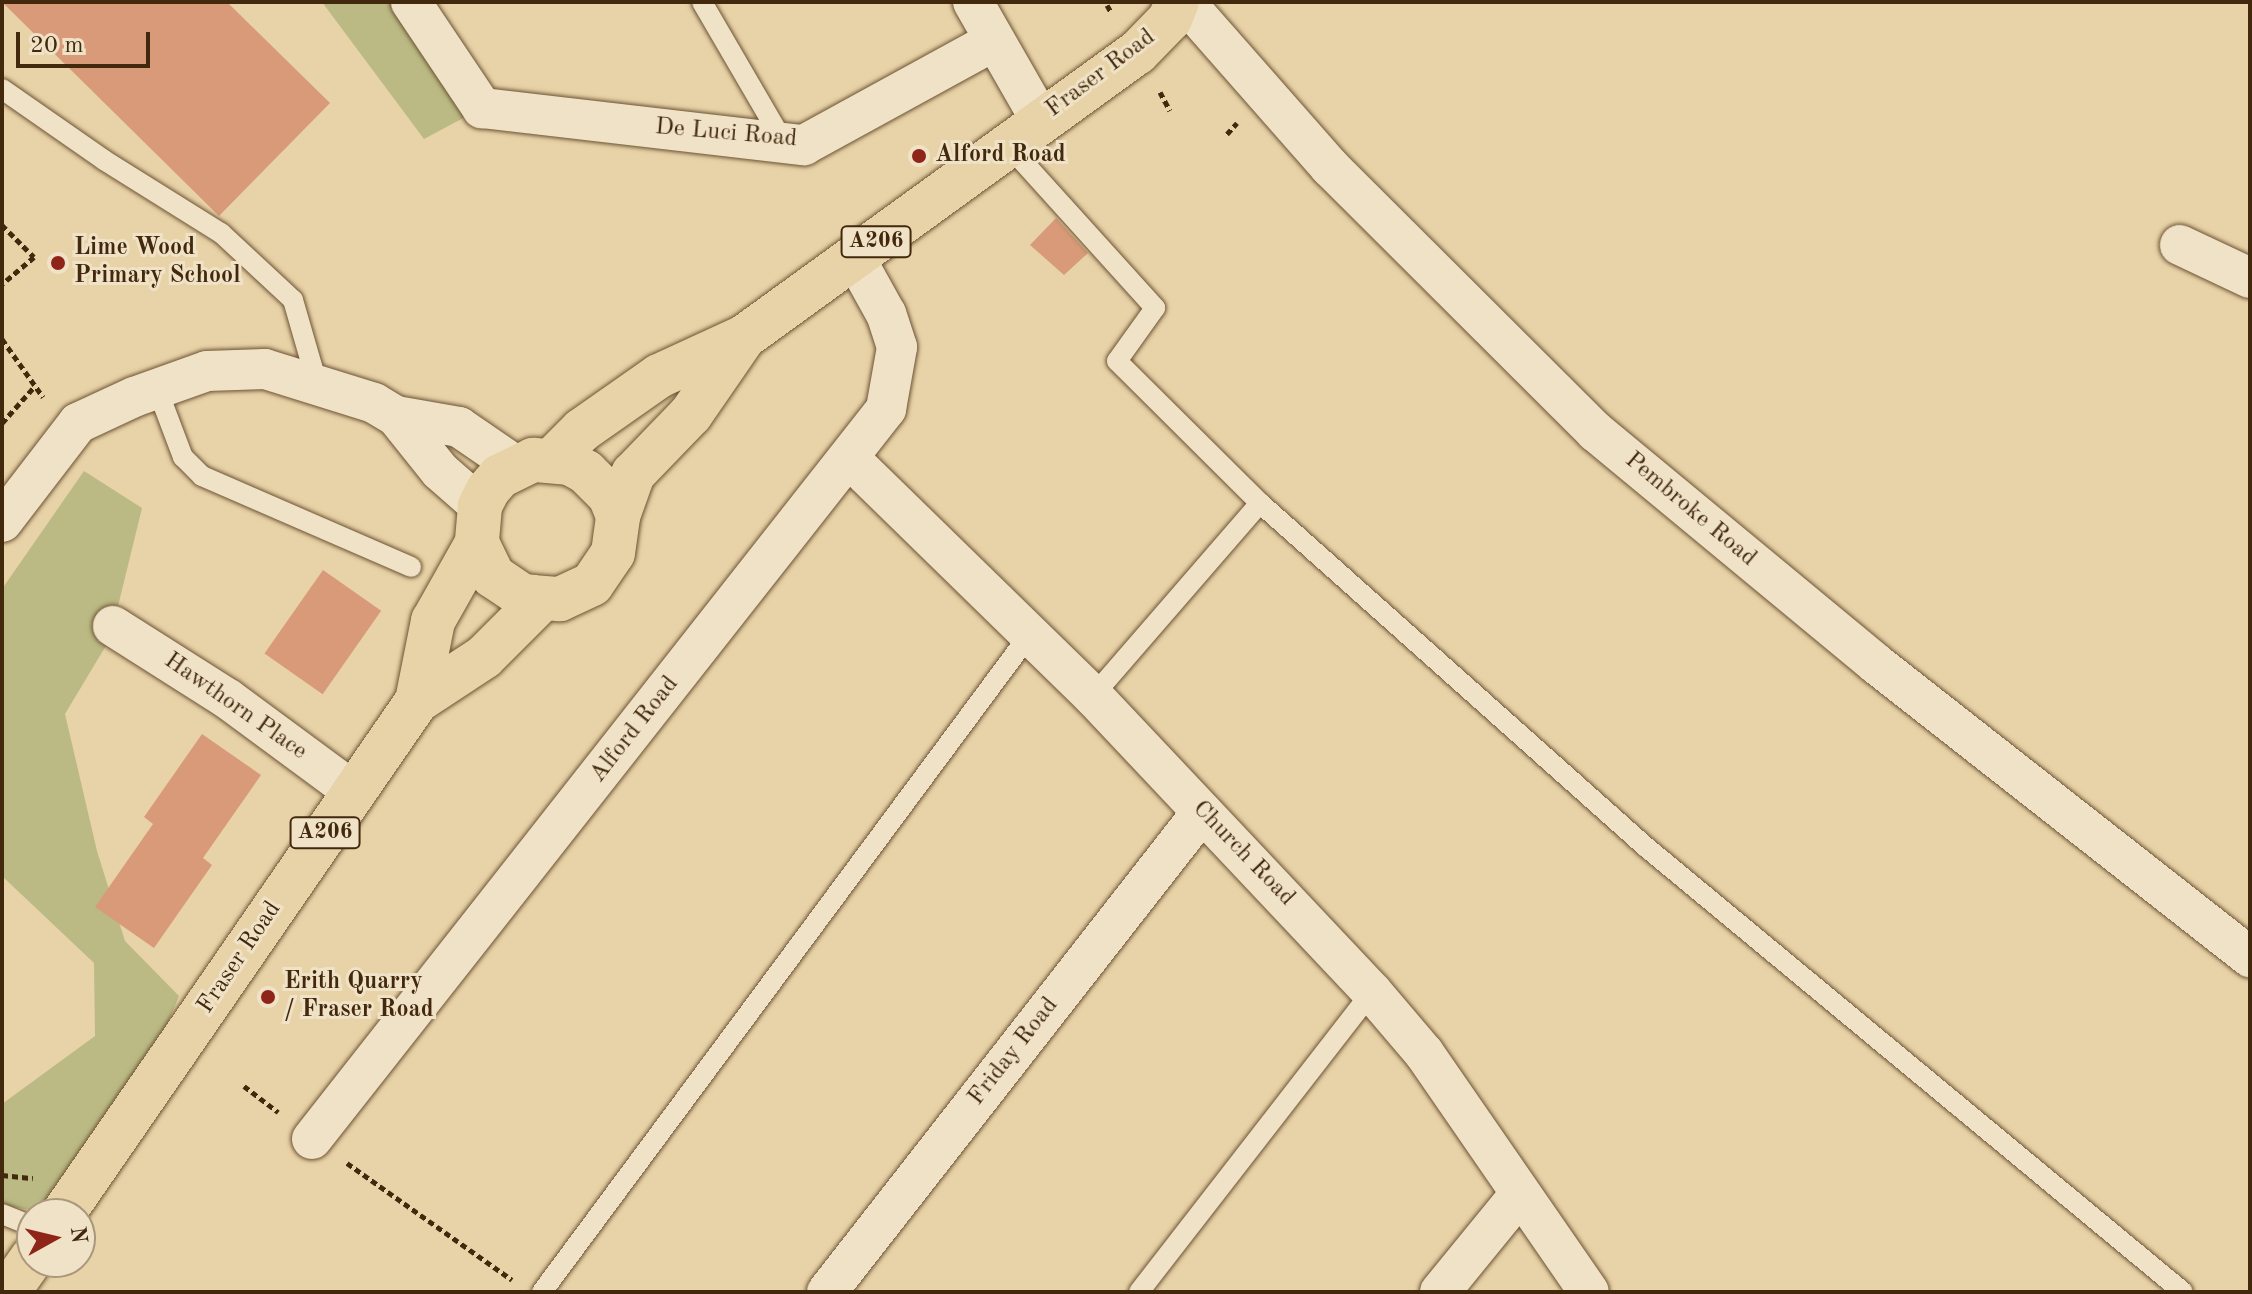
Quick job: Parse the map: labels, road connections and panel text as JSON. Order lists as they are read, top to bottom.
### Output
{
  "streets": {
    "main road": ["Fraser Road", "A206"],
    "street": [
      "De Luci Road",
      "Pembroke Road",
      "Hawthorn Place",
      "Alford Road",
      "Church Road",
      "Friday Road"
    ]
  },
  "crossings": [
    ["Fraser Road", "Hawthorn Place"],
    ["Fraser Road", "Alford Road"],
    ["Alford Road", "Church Road"],
    ["Church Road", "Friday Road"]
  ],
  "places": ["Alford Road", "Lime Wood Primary School", "Erith Quarry / Fraser Road"],
  "scale_bar": "20 m",
  "north": "right"
}
